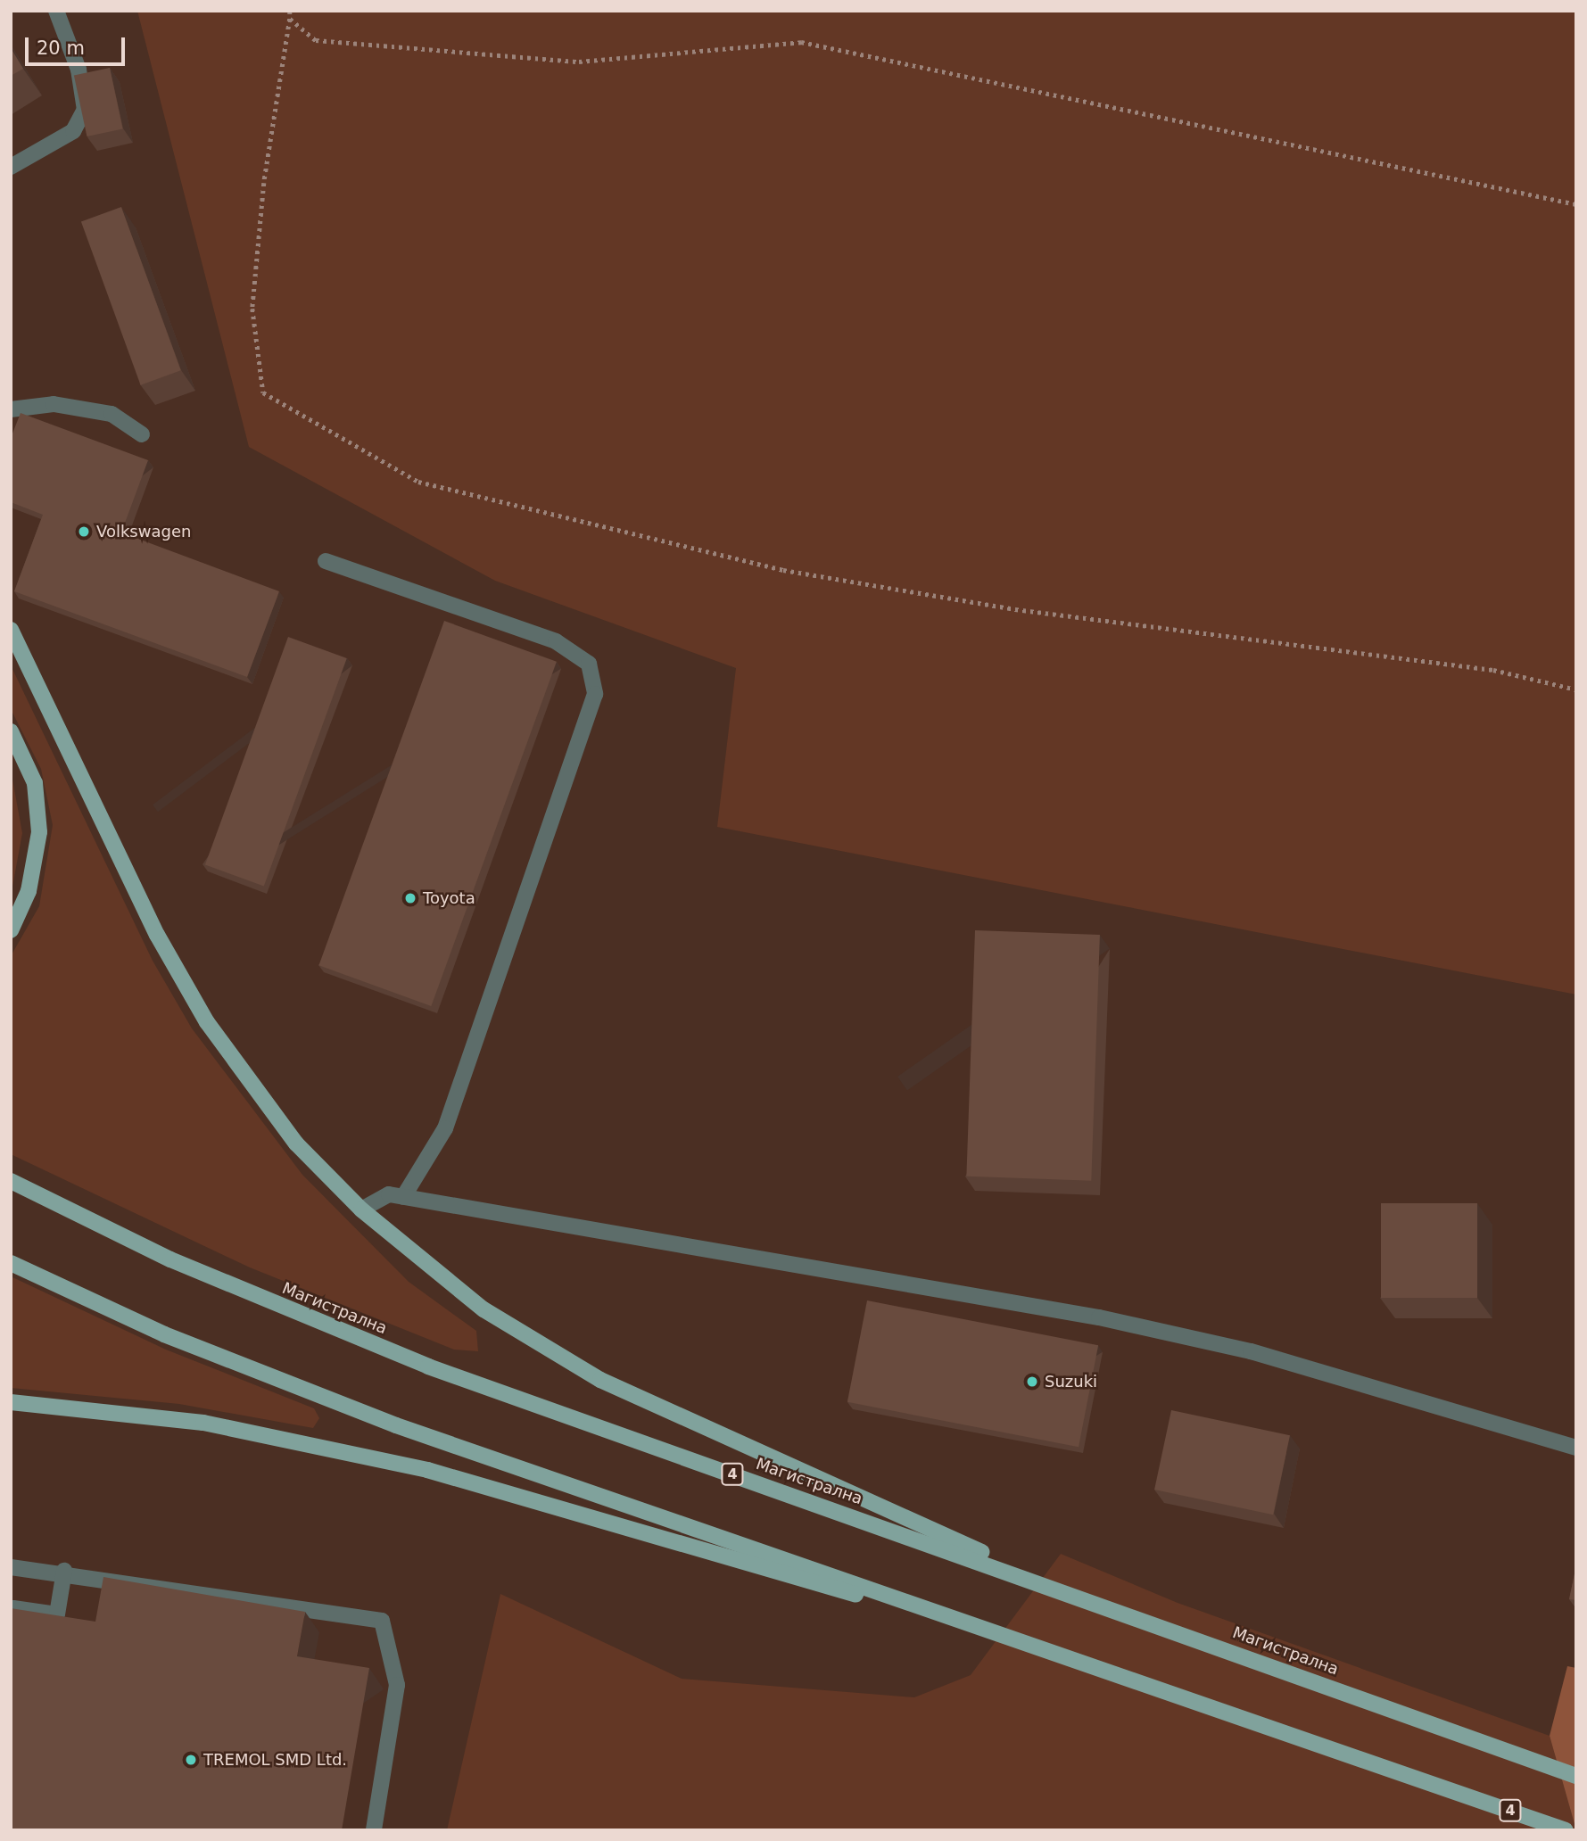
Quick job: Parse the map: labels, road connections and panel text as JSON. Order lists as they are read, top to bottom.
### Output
{
  "streets": {
    "main road": ["Магистрална", "4"]
  },
  "places": [
    "Volkswagen",
    "Toyota",
    "Suzuki",
    "TREMOL SMD Ltd."
  ],
  "scale_bar": "20 m"
}
